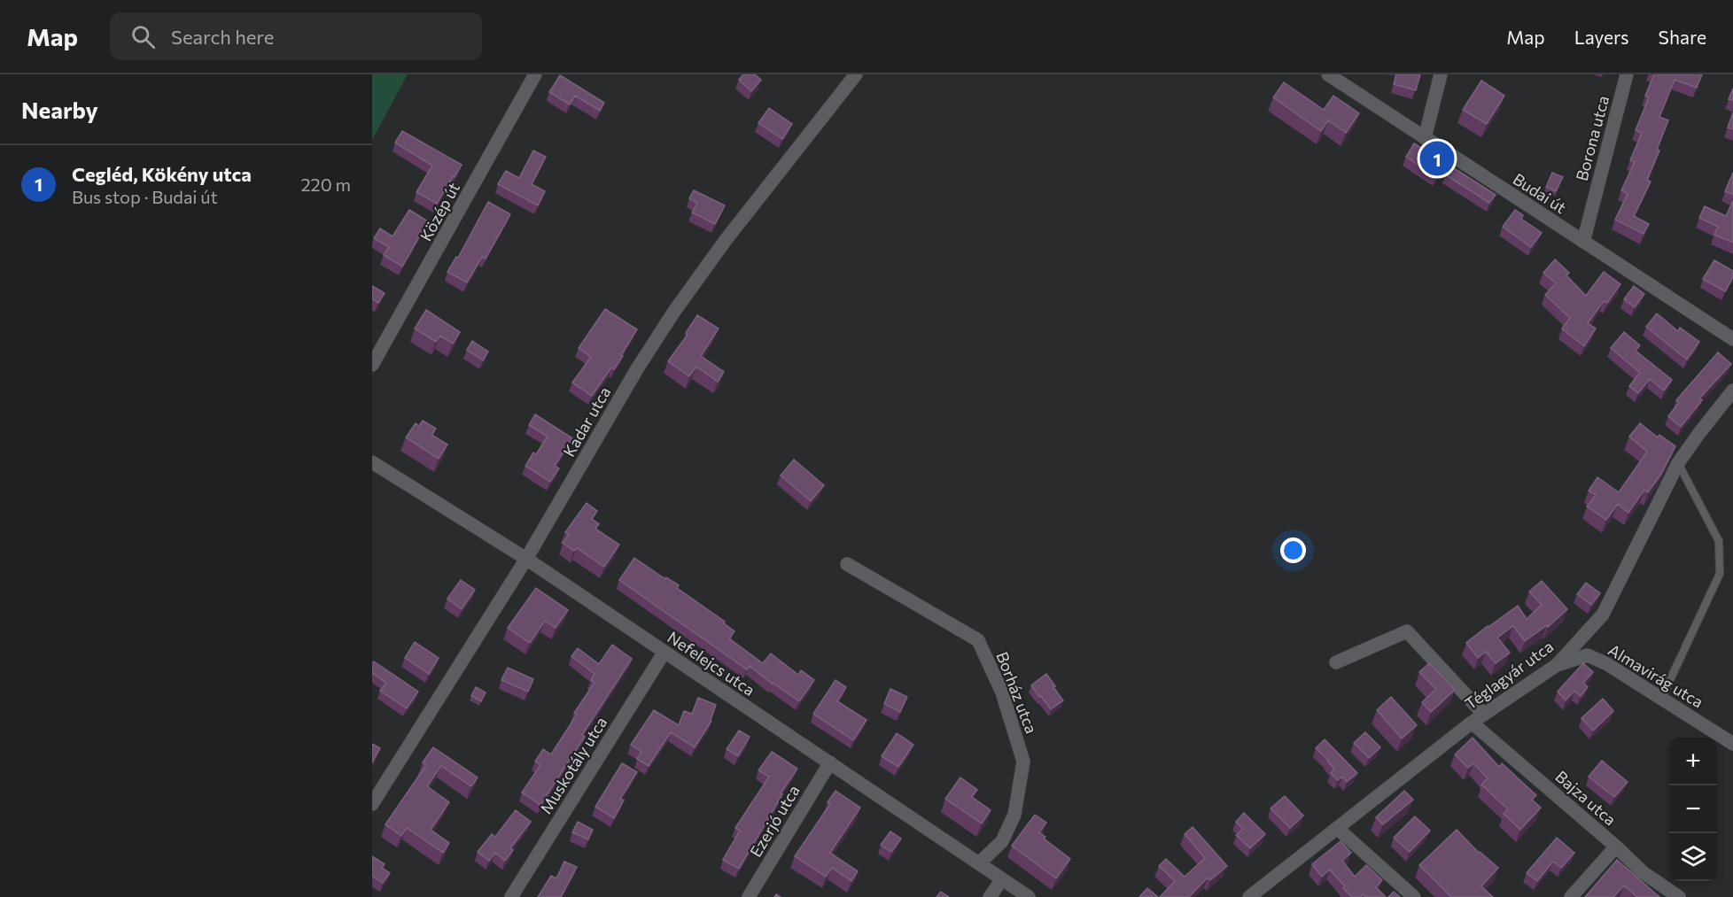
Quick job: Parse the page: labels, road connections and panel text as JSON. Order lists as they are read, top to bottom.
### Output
{
  "streets": {
    "street": [
      "Borona utca",
      "Budai út",
      "Közép út",
      "Kadar utca",
      "Nefelejcs utca",
      "Téglagyár utca",
      "Almavirág utca",
      "Borház utca",
      "Muskotály utca",
      "Bajza utca",
      "Ezerjó utca"
    ]
  },
  "crossings": [
    ["Borona utca", "Budai út"],
    ["Kadar utca", "Nefelejcs utca"],
    ["Nefelejcs utca", "Borház utca"],
    ["Nefelejcs utca", "Muskotály utca"],
    ["Nefelejcs utca", "Ezerjó utca"],
    ["Téglagyár utca", "Almavirág utca"],
    ["Téglagyár utca", "Bajza utca"]
  ],
  "page": {
    "header": "Map",
    "search": "Search here",
    "nav": ["Map", "Layers", "Share"],
    "heading": "Nearby",
    "pins": "1",
    "list": [
      {
        "mark": "1",
        "name": "Cegléd, Kökény utca",
        "note": "Bus stop · Budai út",
        "value": "220 m"
      }
    ],
    "map_buttons": ["+", "−"]
  }
}
